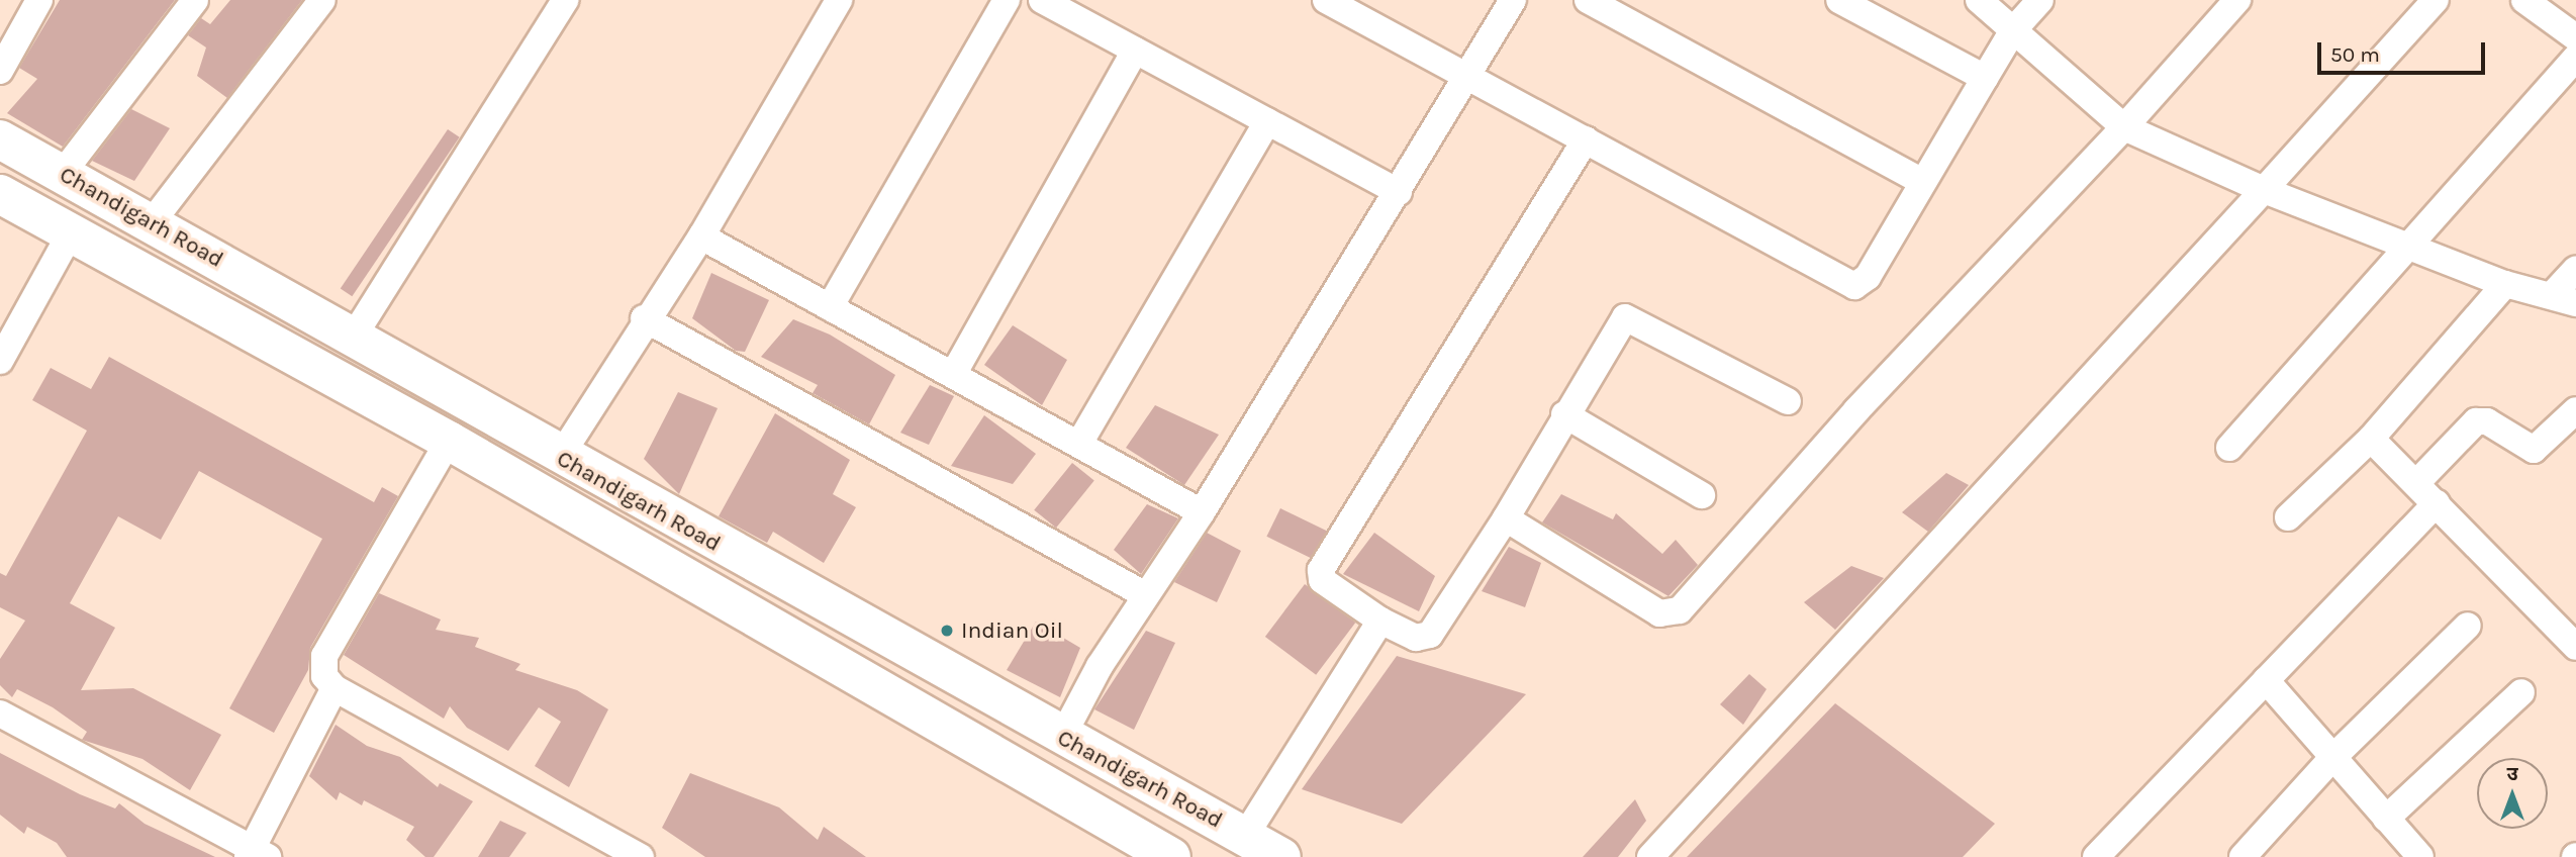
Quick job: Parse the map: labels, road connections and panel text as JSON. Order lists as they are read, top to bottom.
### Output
{
  "streets": {
    "main road": ["Chandigarh Road"]
  },
  "places": ["Indian Oil"],
  "scale_bar": "50 m",
  "north": "top"
}
